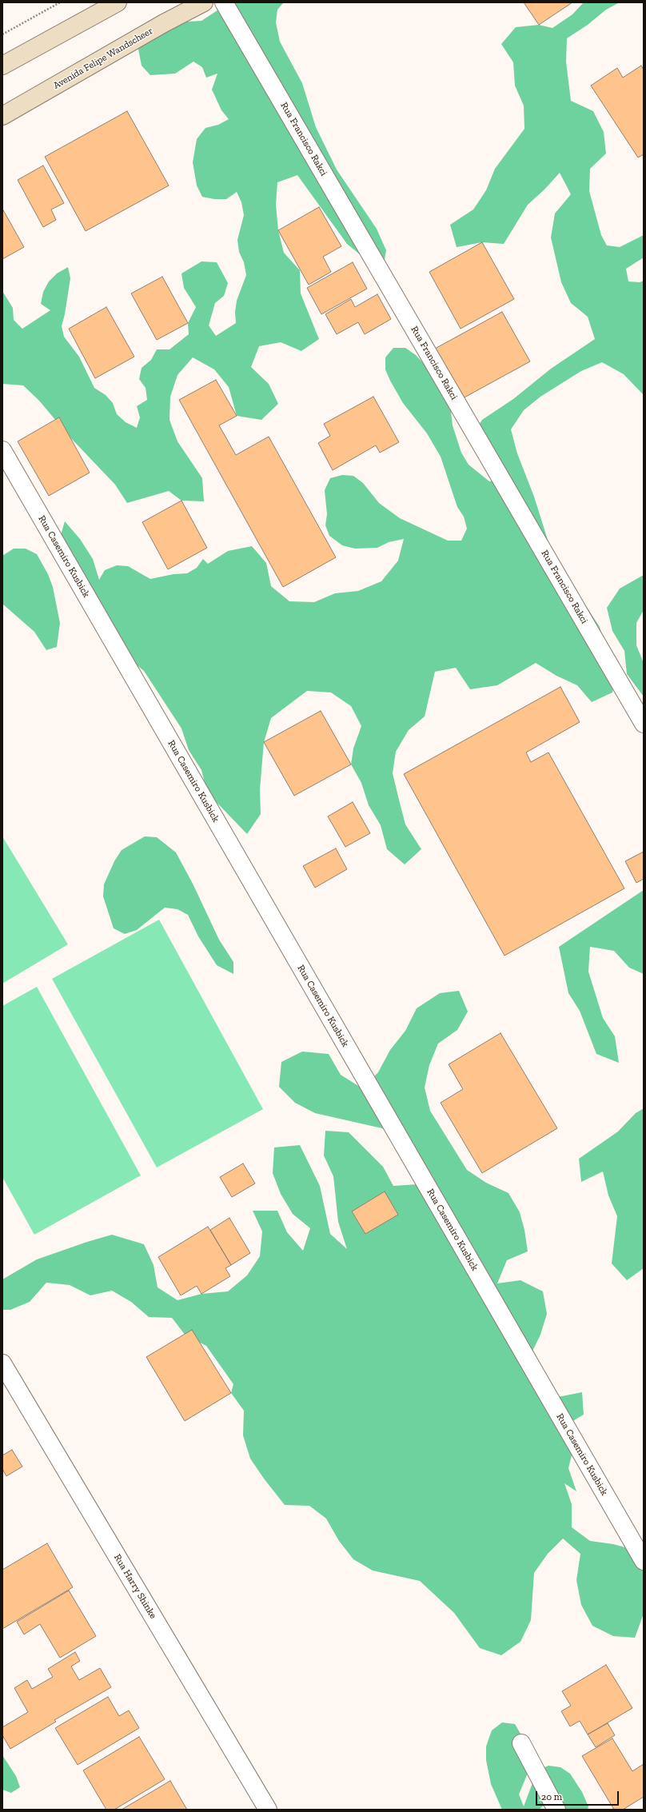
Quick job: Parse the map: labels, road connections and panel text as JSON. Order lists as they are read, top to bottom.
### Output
{
  "streets": {
    "main road": ["Avenida Felipe Wandscheer"],
    "street": ["Rua Francisco Rakci", "Rua Casemiro Kusbick", "Rua Harry Shinke"]
  },
  "scale_bar": "20 m"
}
